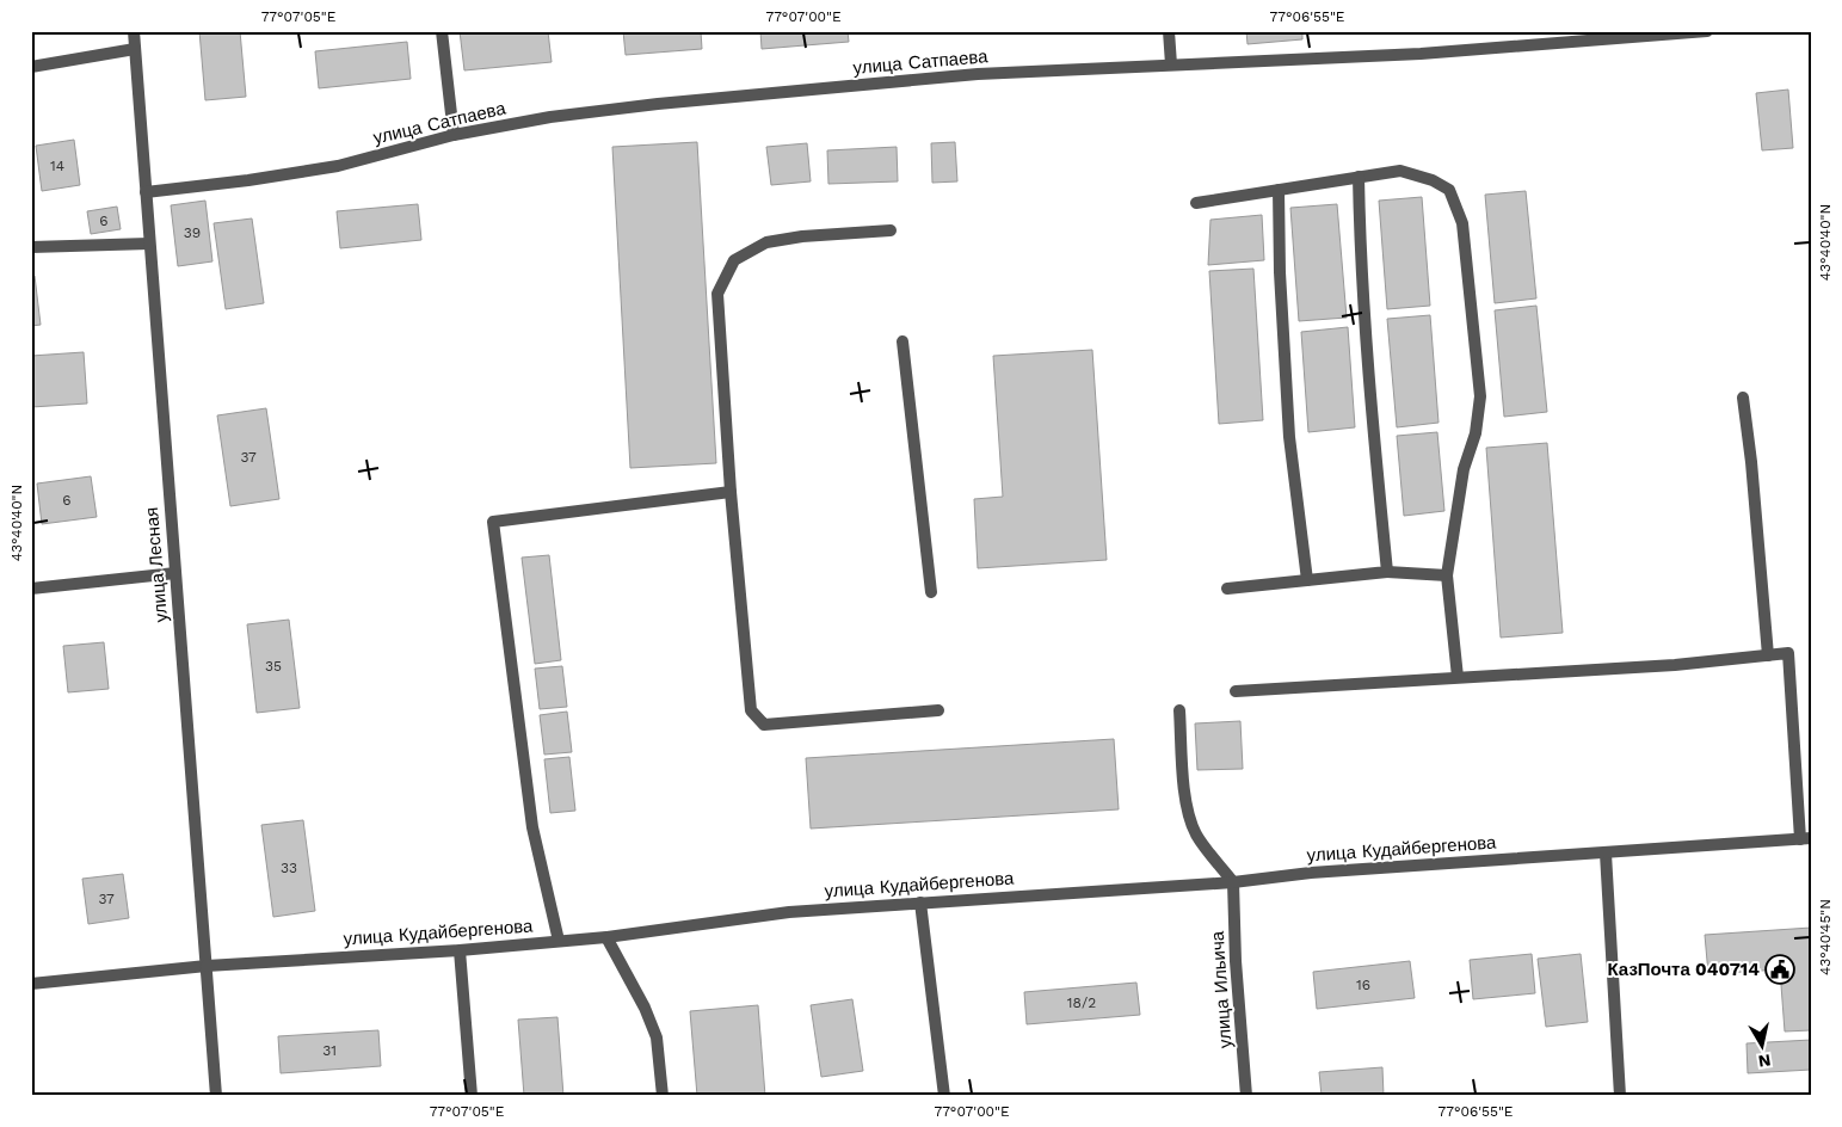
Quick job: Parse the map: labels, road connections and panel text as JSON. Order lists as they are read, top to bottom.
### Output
{
  "streets": {
    "street": [
      "улица Сатпаева",
      "улица Лесная",
      "улица Кудайбергенова",
      "улица Ильича"
    ]
  },
  "crossings": [
    ["улица Сатпаева", "улица Лесная"],
    ["улица Лесная", "улица Кудайбергенова"],
    ["улица Кудайбергенова", "улица Ильича"]
  ],
  "places": {
    "public building": ["КазПочта 040714"]
  },
  "house_numbers": [
    "14",
    "6",
    "39",
    "37",
    "6",
    "35",
    "33",
    "37",
    "16",
    "18/2",
    "31"
  ],
  "north": "bottom",
  "coordinates": [
    "77°07'05\"E",
    "77°07'00\"E",
    "77°06'55\"E",
    "43°40'40\"N",
    "43°40'45\"N"
  ]
}
